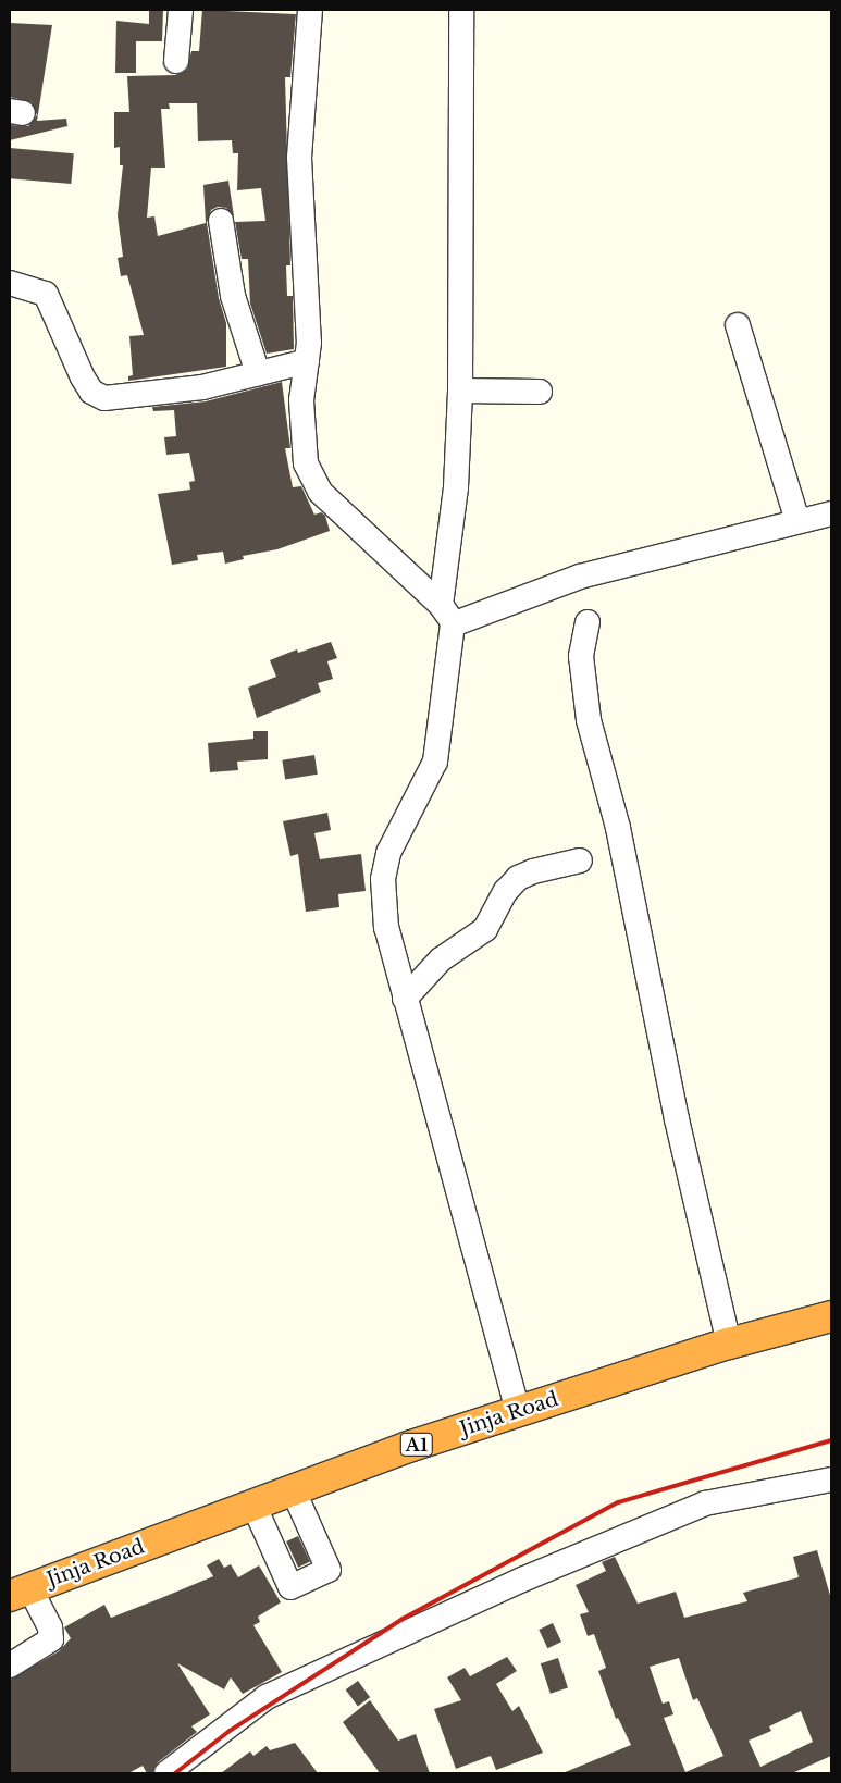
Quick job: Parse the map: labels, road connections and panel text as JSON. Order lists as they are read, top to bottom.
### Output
{
  "streets": {
    "highway": ["Jinja Road", "A1"]
  }
}
